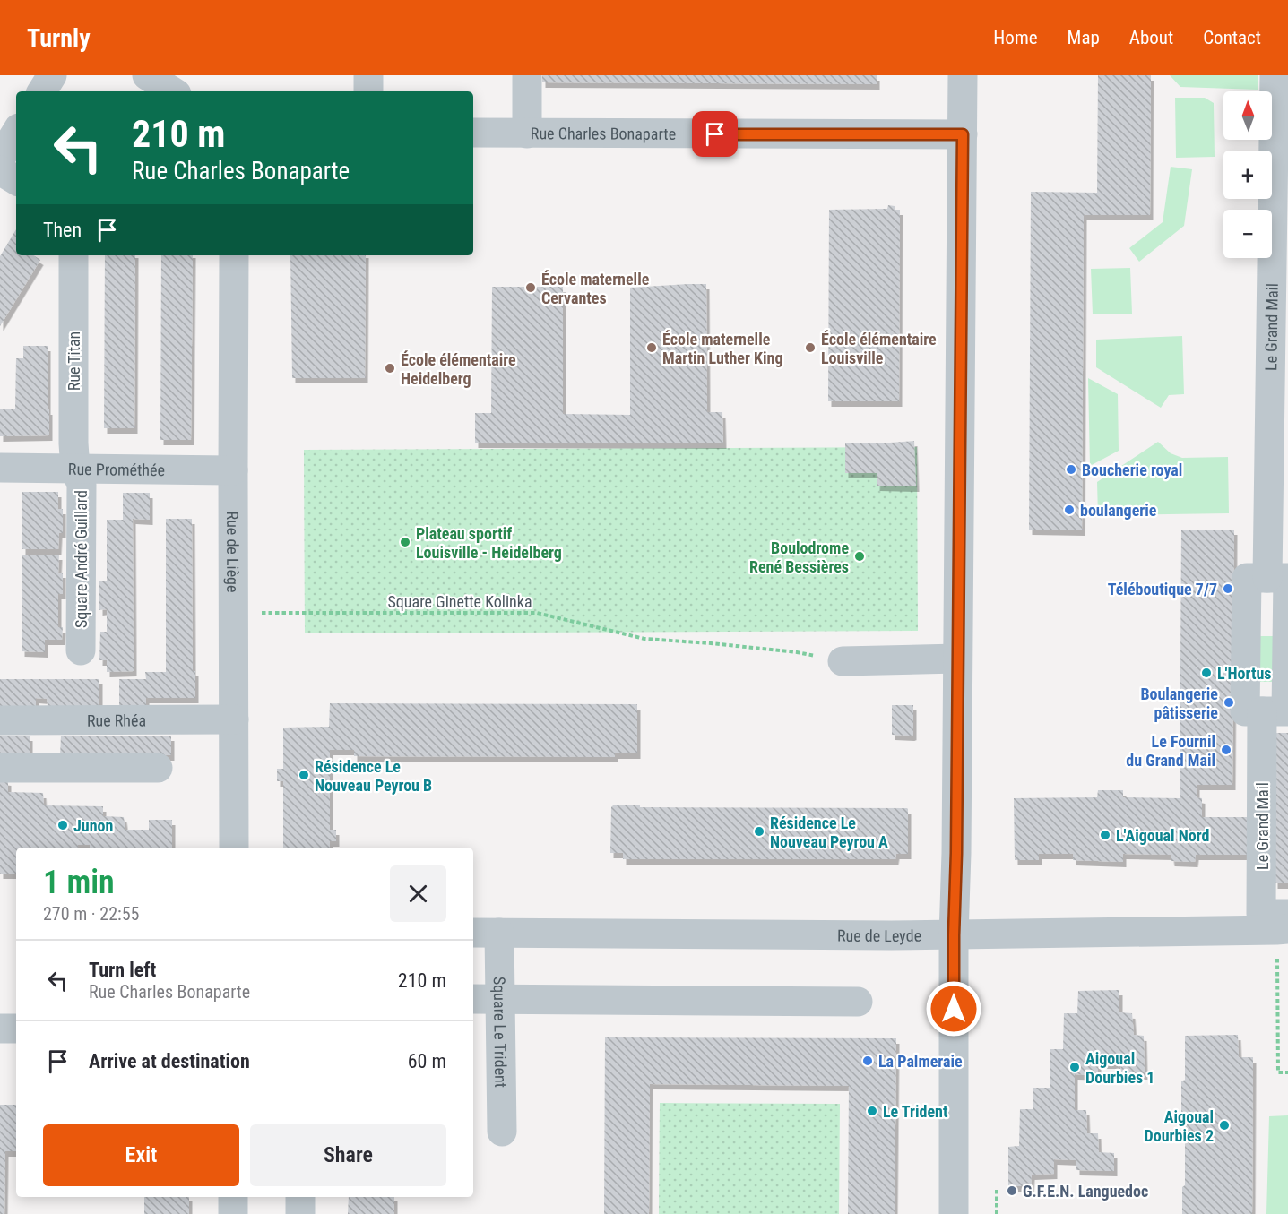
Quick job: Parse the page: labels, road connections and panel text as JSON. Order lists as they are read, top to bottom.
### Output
{
  "streets": {
    "street": [
      "Rue Charles Bonaparte",
      "Le Grand Mail",
      "Rue Titan",
      "Rue Prométhée",
      "Rue de Liège",
      "Square André Guillard",
      "Rue Rhéa",
      "Rue de Leyde",
      "Square Le Trident"
    ],
    "path": ["Square Ginette Kolinka"]
  },
  "crossings": [
    ["Le Grand Mail", "Rue de Leyde"],
    ["Rue Titan", "Rue Prométhée"],
    ["Rue Titan", "Square André Guillard"],
    ["Rue Prométhée", "Rue de Liège"],
    ["Rue Prométhée", "Square André Guillard"],
    ["Rue de Liège", "Square Ginette Kolinka"],
    ["Rue de Liège", "Rue Rhéa"],
    ["Rue de Leyde", "Square Le Trident"]
  ],
  "places": [
    "École maternelle Cervantes",
    "École maternelle Martin Luther King",
    "École élémentaire Louisville",
    "École élémentaire Heidelberg",
    "Boucherie royal",
    "boulangerie",
    "Plateau sportif Louisville - Heidelberg",
    "Boulodrome René Bessières",
    "Téléboutique 7/7",
    "L'Hortus",
    "Boulangerie pâtisserie",
    "Le Fournil du Grand Mail",
    "Résidence Le Nouveau Peyrou B",
    "Junon",
    "Résidence Le Nouveau Peyrou A",
    "L'Aigoual Nord",
    "La Palmeraie",
    "Aigoual Dourbies 1",
    "Le Trident",
    "Aigoual Dourbies 2",
    "G.F.E.N. Languedoc"
  ],
  "north": "top",
  "page": {
    "header": "Turnly",
    "nav": [
      "Home",
      "Map",
      "About",
      "Contact"
    ],
    "map_buttons": ["+", "−"],
    "turn": ["210 m", "Rue Charles Bonaparte"],
    "then": "Then",
    "heading": ["1 min", "270 m · 22:55"],
    "list": [
      {
        "name": "Turn left",
        "note": "Rue Charles Bonaparte",
        "value": "210 m"
      },
      {
        "name": "Arrive at destination",
        "value": "60 m"
      }
    ],
    "buttons": ["Exit", "Share"]
  }
}
